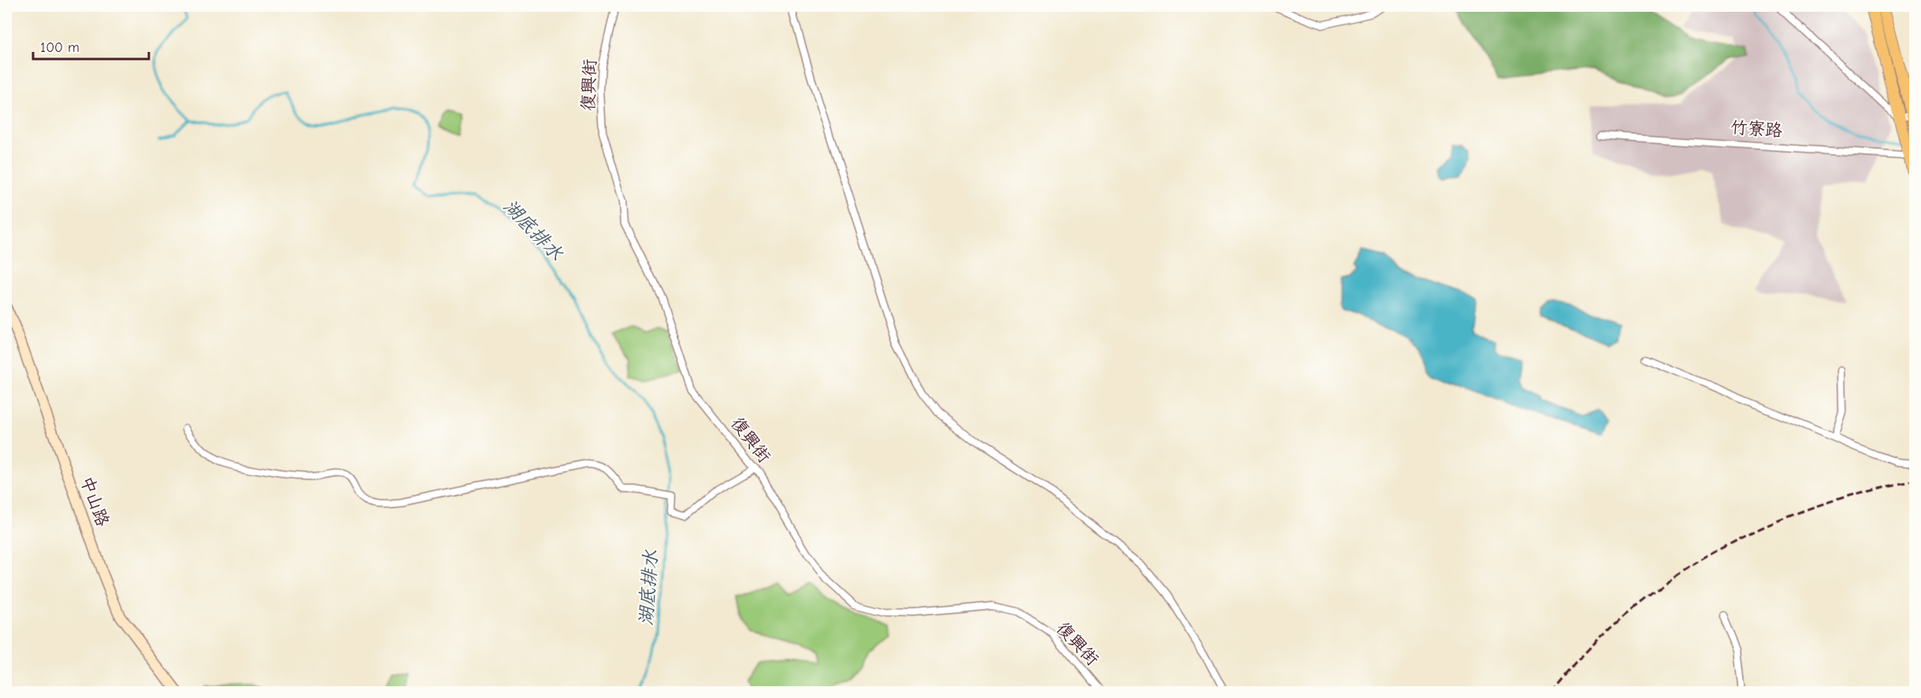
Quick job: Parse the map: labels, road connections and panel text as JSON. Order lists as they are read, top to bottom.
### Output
{
  "streets": {
    "street": ["復興街", "竹寮路", "中山路"]
  },
  "water": ["湖底排水"],
  "scale_bar": "100 m"
}
